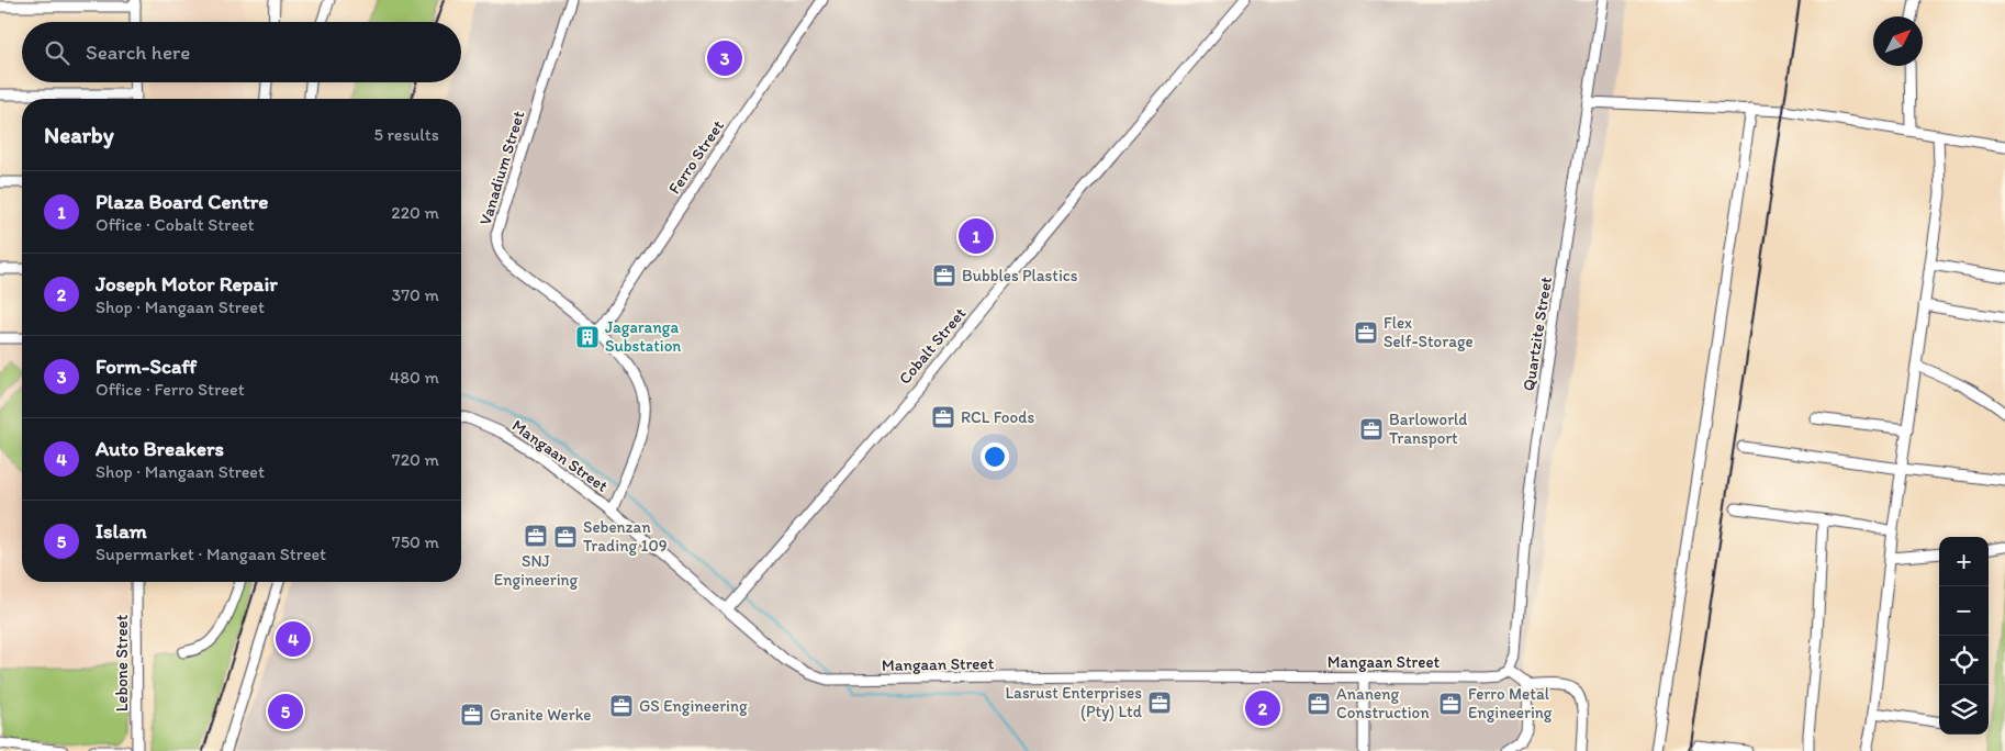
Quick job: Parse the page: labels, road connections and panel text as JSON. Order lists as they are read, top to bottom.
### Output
{
  "streets": {
    "street": [
      "Ferro Street",
      "Vanadium Street",
      "Quartzite Street",
      "Cobalt Street",
      "Mangaan Street",
      "Lebone Street"
    ]
  },
  "crossings": [
    ["Ferro Street", "Vanadium Street"],
    ["Vanadium Street", "Mangaan Street"],
    ["Quartzite Street", "Mangaan Street"],
    ["Cobalt Street", "Mangaan Street"]
  ],
  "places": {
    "office": [
      "Bubbles Plastics",
      "Flex Self-Storage",
      "RCL Foods",
      "Barloworld Transport",
      "SNJ Engineering",
      "Sebenzan Trading 109",
      "Lasrust Enterprises (Pty) Ltd",
      "Ananeng Construction",
      "Ferro Metal Engineering",
      "GS Engineering",
      "Granite Werke"
    ],
    "building": ["Jagaranga Substation"]
  },
  "north": "top right",
  "page": {
    "search": "Search here",
    "pins": [
      "3",
      "1",
      "4",
      "2",
      "5"
    ],
    "heading": ["Nearby", "5 results"],
    "list": [
      {
        "mark": "1",
        "name": "Plaza Board Centre",
        "note": "Office · Cobalt Street",
        "value": "220 m"
      },
      {
        "mark": "2",
        "name": "Joseph Motor Repair",
        "note": "Shop · Mangaan Street",
        "value": "370 m"
      },
      {
        "mark": "3",
        "name": "Form-Scaff",
        "note": "Office · Ferro Street",
        "value": "480 m"
      },
      {
        "mark": "4",
        "name": "Auto Breakers",
        "note": "Shop · Mangaan Street",
        "value": "720 m"
      },
      {
        "mark": "5",
        "name": "Islam",
        "note": "Supermarket · Mangaan Street",
        "value": "750 m"
      }
    ],
    "map_buttons": ["+", "−"]
  }
}
